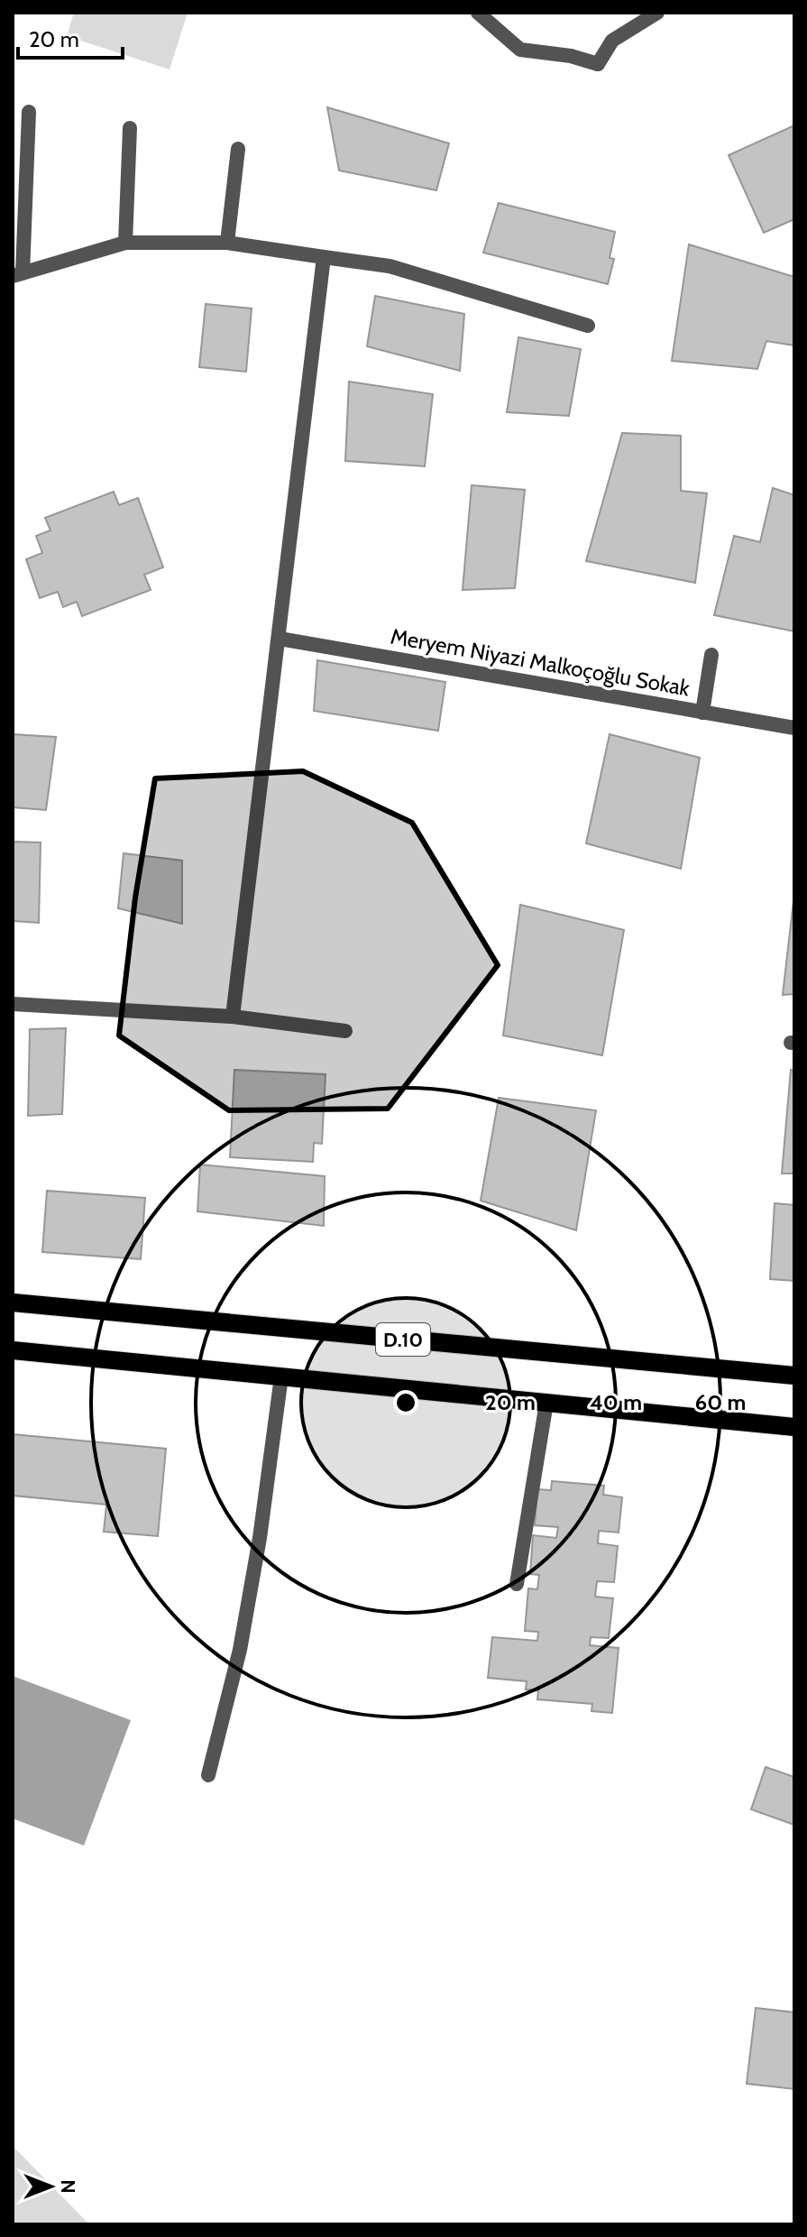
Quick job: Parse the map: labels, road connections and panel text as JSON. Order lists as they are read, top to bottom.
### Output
{
  "streets": {
    "main road": ["D.10"],
    "street": ["Meryem Niyazi Malkoçoğlu Sokak"]
  },
  "scale_bar": "20 m",
  "north": "right",
  "rings": ["20 m", "40 m", "60 m"]
}
